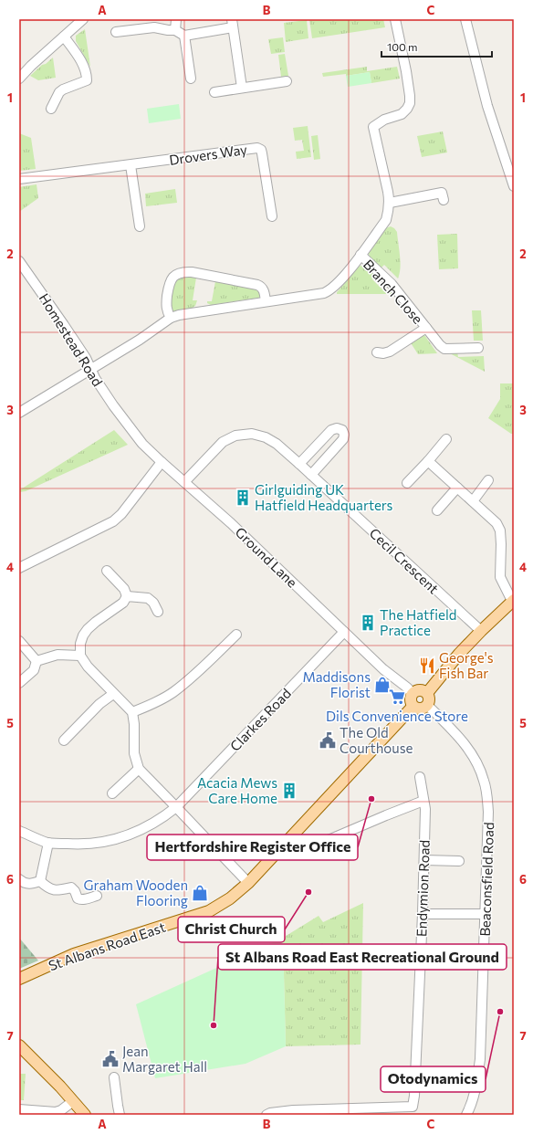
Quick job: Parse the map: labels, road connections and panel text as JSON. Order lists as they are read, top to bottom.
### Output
{
  "streets": {
    "main road": ["St Albans Road East"],
    "street": [
      "Drovers Way",
      "Branch Close",
      "Homestead Road",
      "Ground Lane",
      "Cecil Crescent",
      "Clarkes Road",
      "Beaconsfield Road",
      "Endymion Road"
    ]
  },
  "crossings": [
    ["Homestead Road", "Ground Lane"],
    ["Ground Lane", "Cecil Crescent"],
    ["Ground Lane", "Clarkes Road"],
    ["Ground Lane", "Beaconsfield Road"],
    ["Ground Lane", "St Albans Road East"],
    ["Beaconsfield Road", "St Albans Road East"]
  ],
  "places": {
    "building": ["Girlguiding UK Hatfield Headquarters", "The Hatfield Practice", "Acacia Mews Care Home"],
    "restaurant": ["George's Fish Bar"],
    "shop": ["Maddisons Florist", "Graham Wooden Flooring"],
    "supermarket": ["Dils Convenience Store"],
    "public building": ["The Old Courthouse", "Jean Margaret Hall"],
    "other": [
      "Hertfordshire Register Office",
      "Christ Church",
      "Otodynamics",
      "St Albans Road East Recreational Ground"
    ]
  },
  "scale_bar": "100 m",
  "grid": {
    "columns": ["A", "B", "C"],
    "rows": [
      "1",
      "2",
      "3",
      "4",
      "5",
      "6",
      "7"
    ]
  }
}
